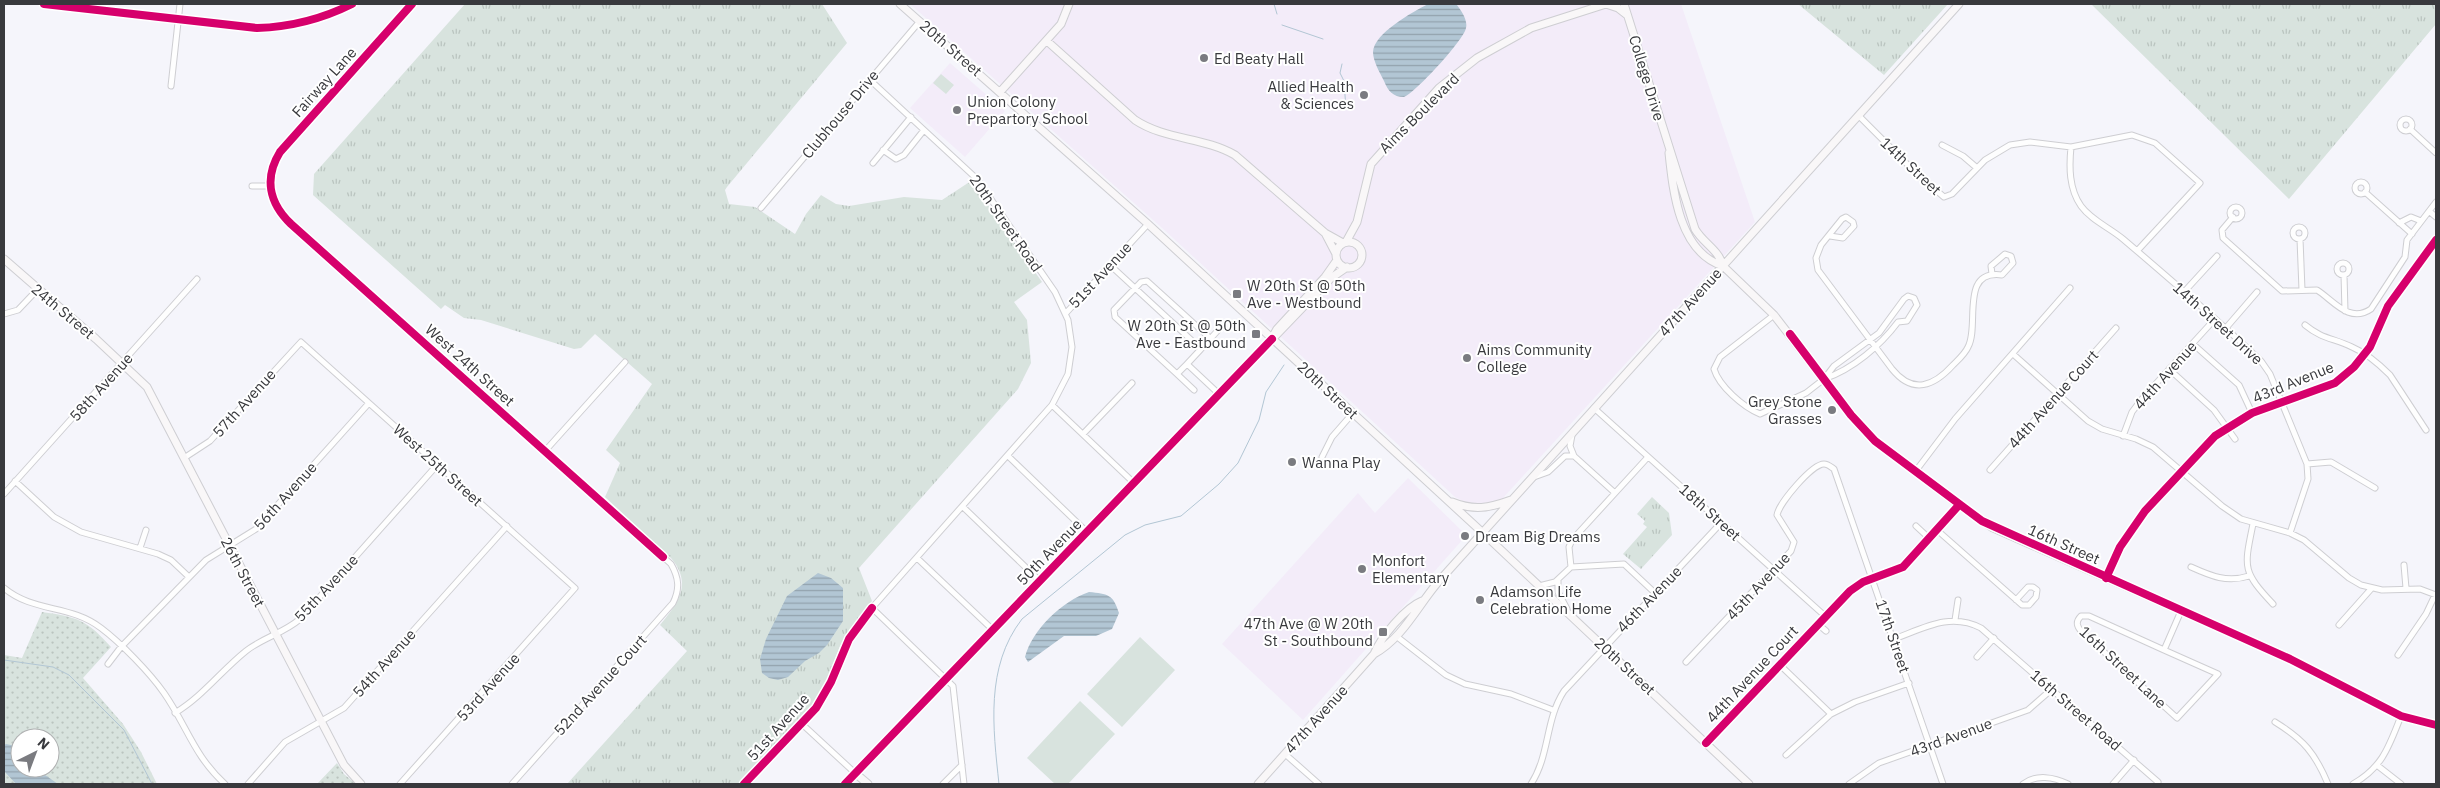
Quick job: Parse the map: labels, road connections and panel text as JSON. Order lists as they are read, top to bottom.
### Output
{
  "streets": {
    "street": [
      "20th Street",
      "College Drive",
      "Fairway Lane",
      "Aims Boulevard",
      "Clubhouse Drive",
      "14th Street",
      "20th Street Road",
      "51st Avenue",
      "47th Avenue",
      "24th Street",
      "14th Street Drive",
      "West 24th Street",
      "44th Avenue",
      "43rd Avenue",
      "58th Avenue",
      "44th Avenue Court",
      "57th Avenue",
      "West 25th Street",
      "56th Avenue",
      "18th Street",
      "16th Street",
      "50th Avenue",
      "26th Street",
      "45th Avenue",
      "55th Avenue",
      "46th Avenue",
      "17th Street",
      "54th Avenue",
      "16th Street Lane",
      "52nd Avenue Court",
      "53rd Avenue",
      "16th Street Road"
    ]
  },
  "crossings": [
    ["20th Street", "Clubhouse Drive"],
    ["20th Street", "51st Avenue"],
    ["20th Street", "47th Avenue"],
    ["20th Street", "44th Avenue Court"],
    ["20th Street", "50th Avenue"],
    ["20th Street", "46th Avenue"],
    ["College Drive", "47th Avenue"],
    ["College Drive", "16th Street"],
    ["Fairway Lane", "West 24th Street"],
    ["Aims Boulevard", "50th Avenue"],
    ["Clubhouse Drive", "20th Street Road"],
    ["14th Street", "47th Avenue"],
    ["14th Street", "14th Street Drive"],
    ["20th Street Road", "51st Avenue"],
    ["47th Avenue", "18th Street"],
    ["47th Avenue", "16th Street"],
    ["24th Street", "58th Avenue"],
    ["24th Street", "26th Street"],
    ["14th Street Drive", "44th Avenue"],
    ["14th Street Drive", "43rd Avenue"],
    ["West 24th Street", "52nd Avenue Court"],
    ["43rd Avenue", "16th Street"],
    ["43rd Avenue", "17th Street"],
    ["43rd Avenue", "16th Street Road"],
    ["58th Avenue", "26th Street"],
    ["44th Avenue Court", "18th Street"],
    ["44th Avenue Court", "16th Street"],
    ["44th Avenue Court", "17th Street"],
    ["57th Avenue", "West 25th Street"],
    ["57th Avenue", "26th Street"],
    ["West 25th Street", "56th Avenue"],
    ["West 25th Street", "55th Avenue"],
    ["West 25th Street", "54th Avenue"],
    ["West 25th Street", "53rd Avenue"],
    ["56th Avenue", "26th Street"],
    ["18th Street", "45th Avenue"],
    ["18th Street", "46th Avenue"],
    ["26th Street", "55th Avenue"],
    ["26th Street", "54th Avenue"],
    ["45th Avenue", "17th Street"]
  ],
  "places": {
    "other": [
      "Ed Beaty Hall",
      "Allied Health & Sciences",
      "Union Colony Prepartory School",
      "Aims Community College",
      "Grey Stone Grasses",
      "Wanna Play",
      "Dream Big Dreams",
      "Monfort Elementary",
      "Adamson Life Celebration Home"
    ],
    "transit": ["W 20th St @ 50th Ave - Westbound", "W 20th St @ 50th Ave - Eastbound", "47th Ave @ W 20th St - Southbound"]
  },
  "north": "top right"
}
